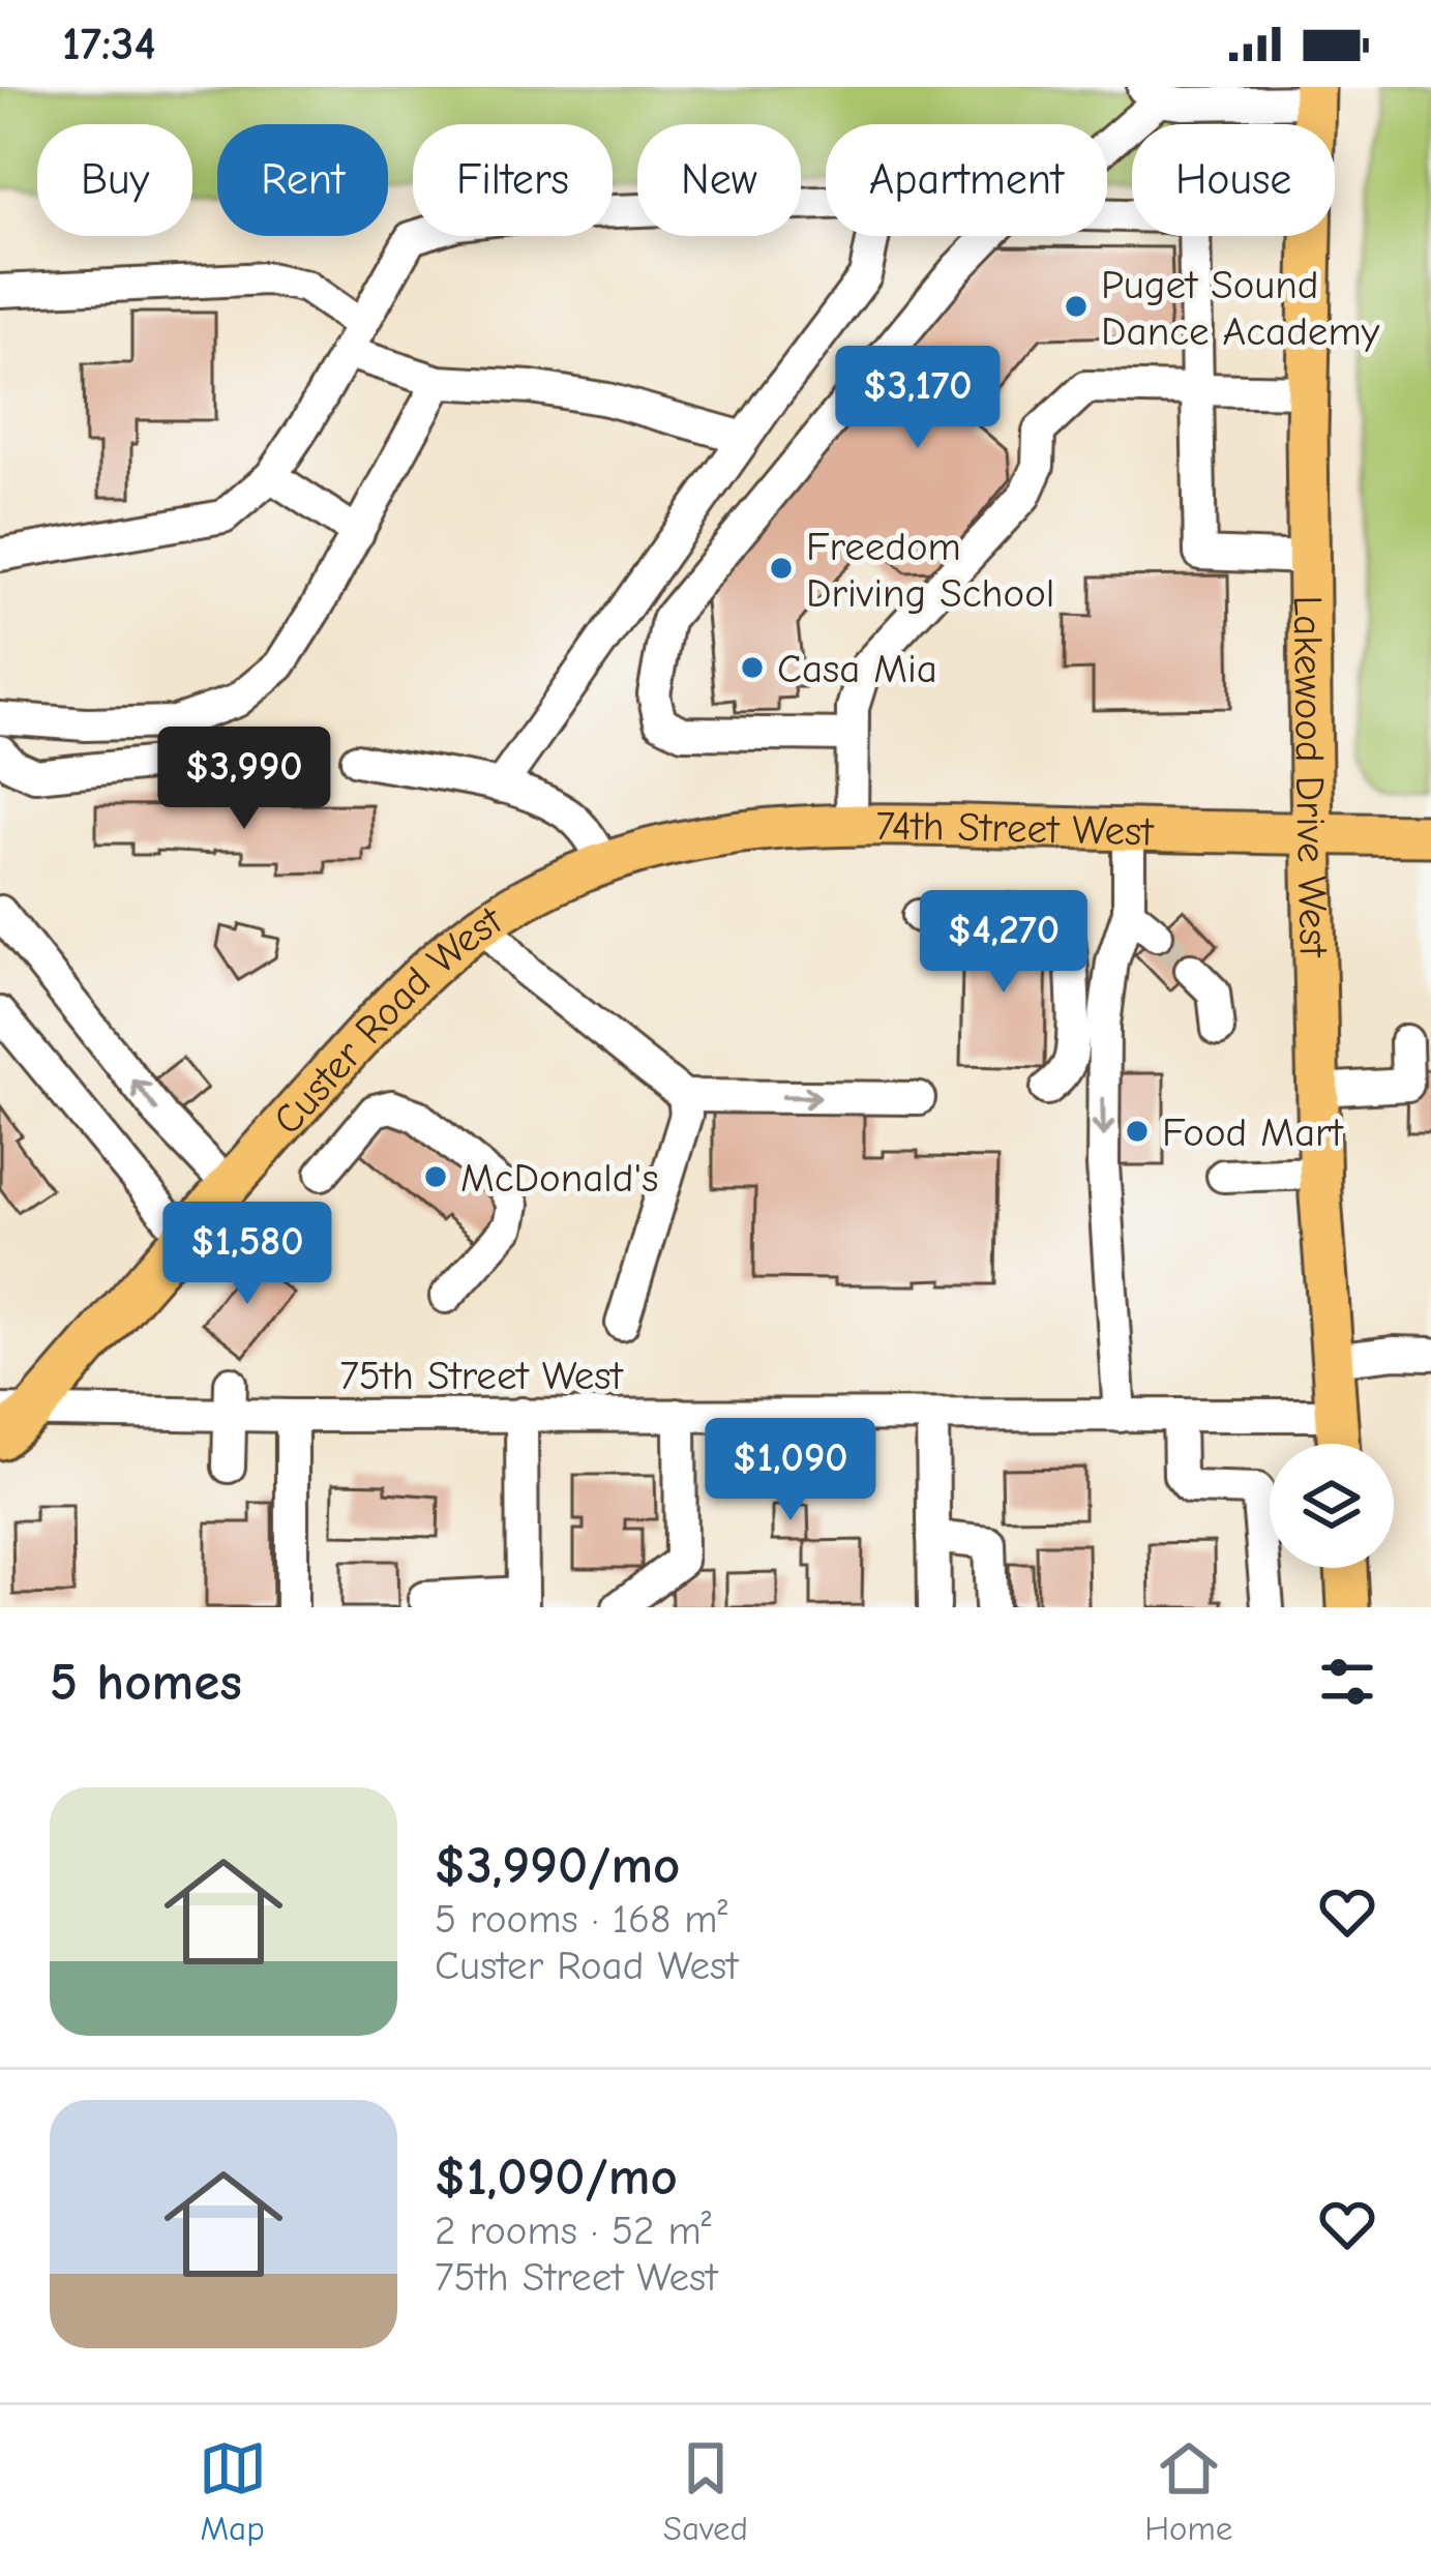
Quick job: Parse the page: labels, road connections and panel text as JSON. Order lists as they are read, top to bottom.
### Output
{
  "streets": {
    "main road": ["Lakewood Drive West", "74th Street West", "Custer Road West"],
    "street": ["75th Street West"]
  },
  "crossings": [
    ["Lakewood Drive West", "74th Street West"],
    ["Lakewood Drive West", "75th Street West"],
    ["74th Street West", "Custer Road West"],
    ["Custer Road West", "75th Street West"]
  ],
  "places": [
    "Puget Sound Dance Academy",
    "Freedom Driving School",
    "Casa Mia",
    "Food Mart",
    "McDonald's"
  ],
  "page": {
    "status": "17:34",
    "chip": [
      "Buy",
      "Rent",
      "Filters",
      "New",
      "Apartment",
      "House"
    ],
    "price": [
      "$3,170",
      "$3,990",
      "$4,270",
      "$1,580",
      "$1,090"
    ],
    "heading": "5 homes",
    "list": [
      {
        "name": "$3,990/mo",
        "note": "5 rooms · 168 m² · Custer Road West"
      },
      {
        "name": "$1,090/mo",
        "note": "2 rooms · 52 m² · 75th Street West"
      }
    ],
    "tabs": ["Map", "Saved", "Home"]
  }
}
